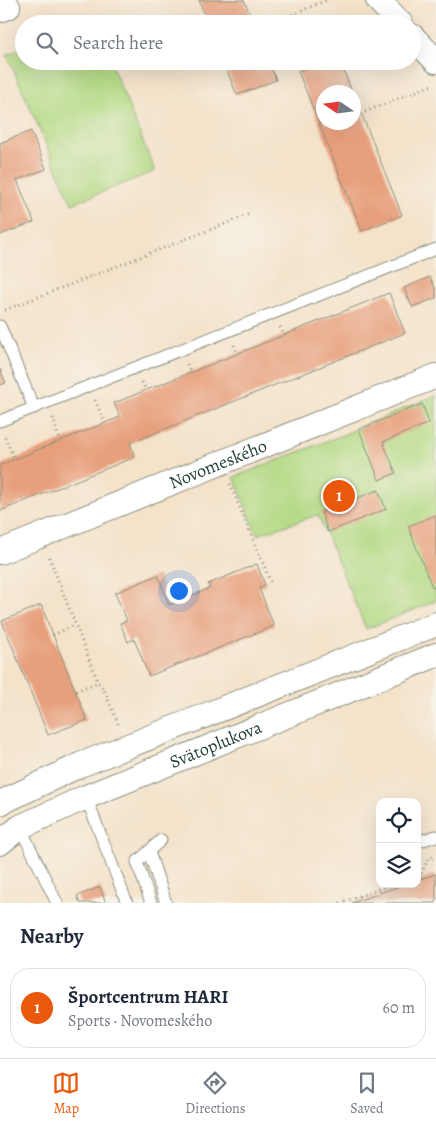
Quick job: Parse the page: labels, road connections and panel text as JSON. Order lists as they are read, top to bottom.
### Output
{
  "streets": {
    "street": ["Novomeského", "Svätoplukova"]
  },
  "north": "left",
  "page": {
    "search": "Search here",
    "pins": "1",
    "heading": "Nearby",
    "list": [
      {
        "mark": "1",
        "name": "Športcentrum HARI",
        "note": "Sports · Novomeského",
        "value": "60 m"
      }
    ],
    "nav": ["Map", "Directions", "Saved"]
  }
}
